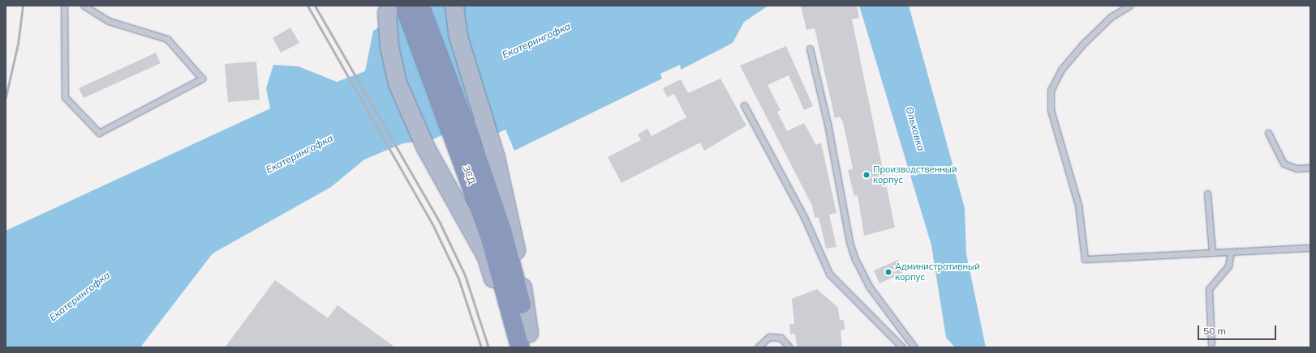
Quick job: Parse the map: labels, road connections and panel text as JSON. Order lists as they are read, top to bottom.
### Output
{
  "streets": {
    "highway": ["ЗСД"]
  },
  "water": ["Екатерингофка", "Ольховка"],
  "places": ["Производственный корпус", "Административный корпус"],
  "scale_bar": "50 m"
}
